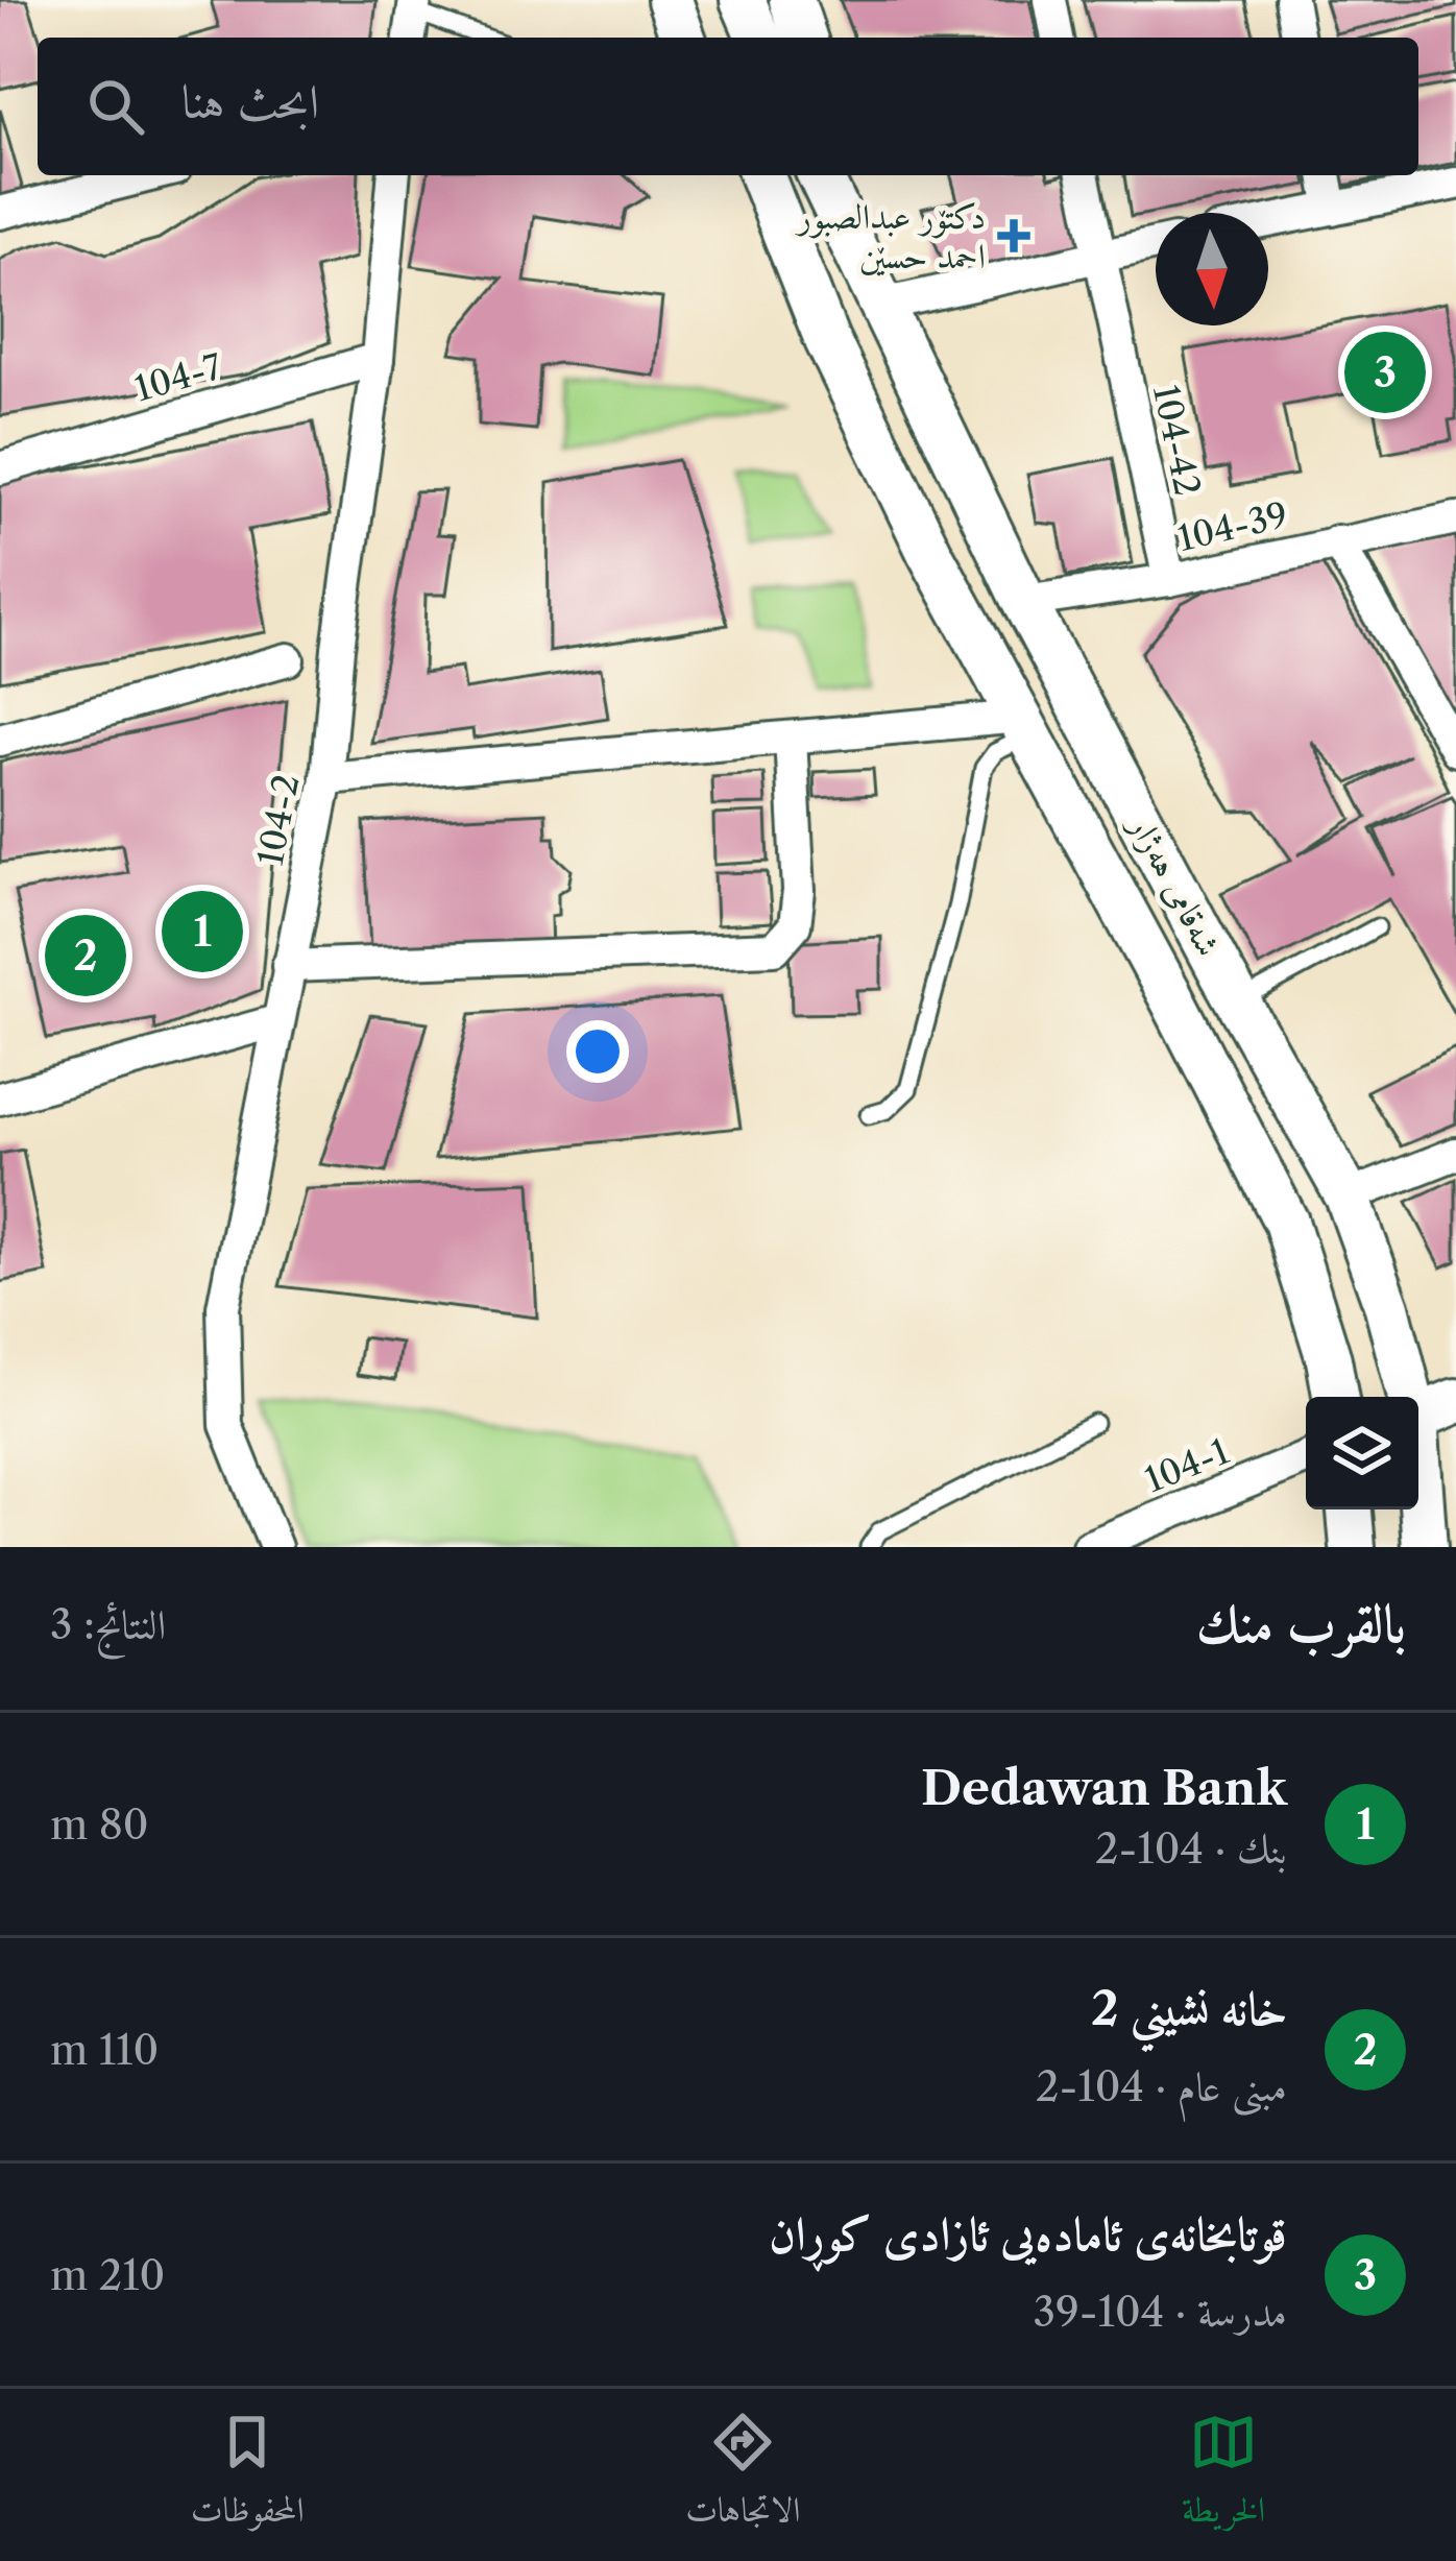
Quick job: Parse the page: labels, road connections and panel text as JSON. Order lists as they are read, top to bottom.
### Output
{
  "streets": {
    "main road": ["شەقامی هەژار"],
    "street": [
      "104-7",
      "104-42",
      "104-39",
      "104-2",
      "104-1"
    ]
  },
  "crossings": [
    ["104-7", "104-2"],
    ["104-42", "104-39"],
    ["104-39", "شەقامی هەژار"]
  ],
  "places": {
    "health": ["دکتۆر عبدالصبور احمد حسێن"]
  },
  "north": "bottom",
  "page": {
    "search": "ابحث هنا",
    "pins": ["3", "1", "2"],
    "heading": ["بالقرب منك", "النتائج: 3"],
    "list": [
      {
        "mark": "1",
        "name": "Dedawan Bank",
        "note": "بنك · 104-2",
        "value": "80 m"
      },
      {
        "mark": "2",
        "name": "خانه نشيني 2",
        "note": "مبنى عام · 104-2",
        "value": "110 m"
      },
      {
        "mark": "3",
        "name": "قوتابخانەی ئامادەیی ئازادی کوڕان",
        "note": "مدرسة · 104-39",
        "value": "210 m"
      }
    ],
    "nav": ["الخريطة", "الاتجاهات", "المحفوظات"]
  }
}
